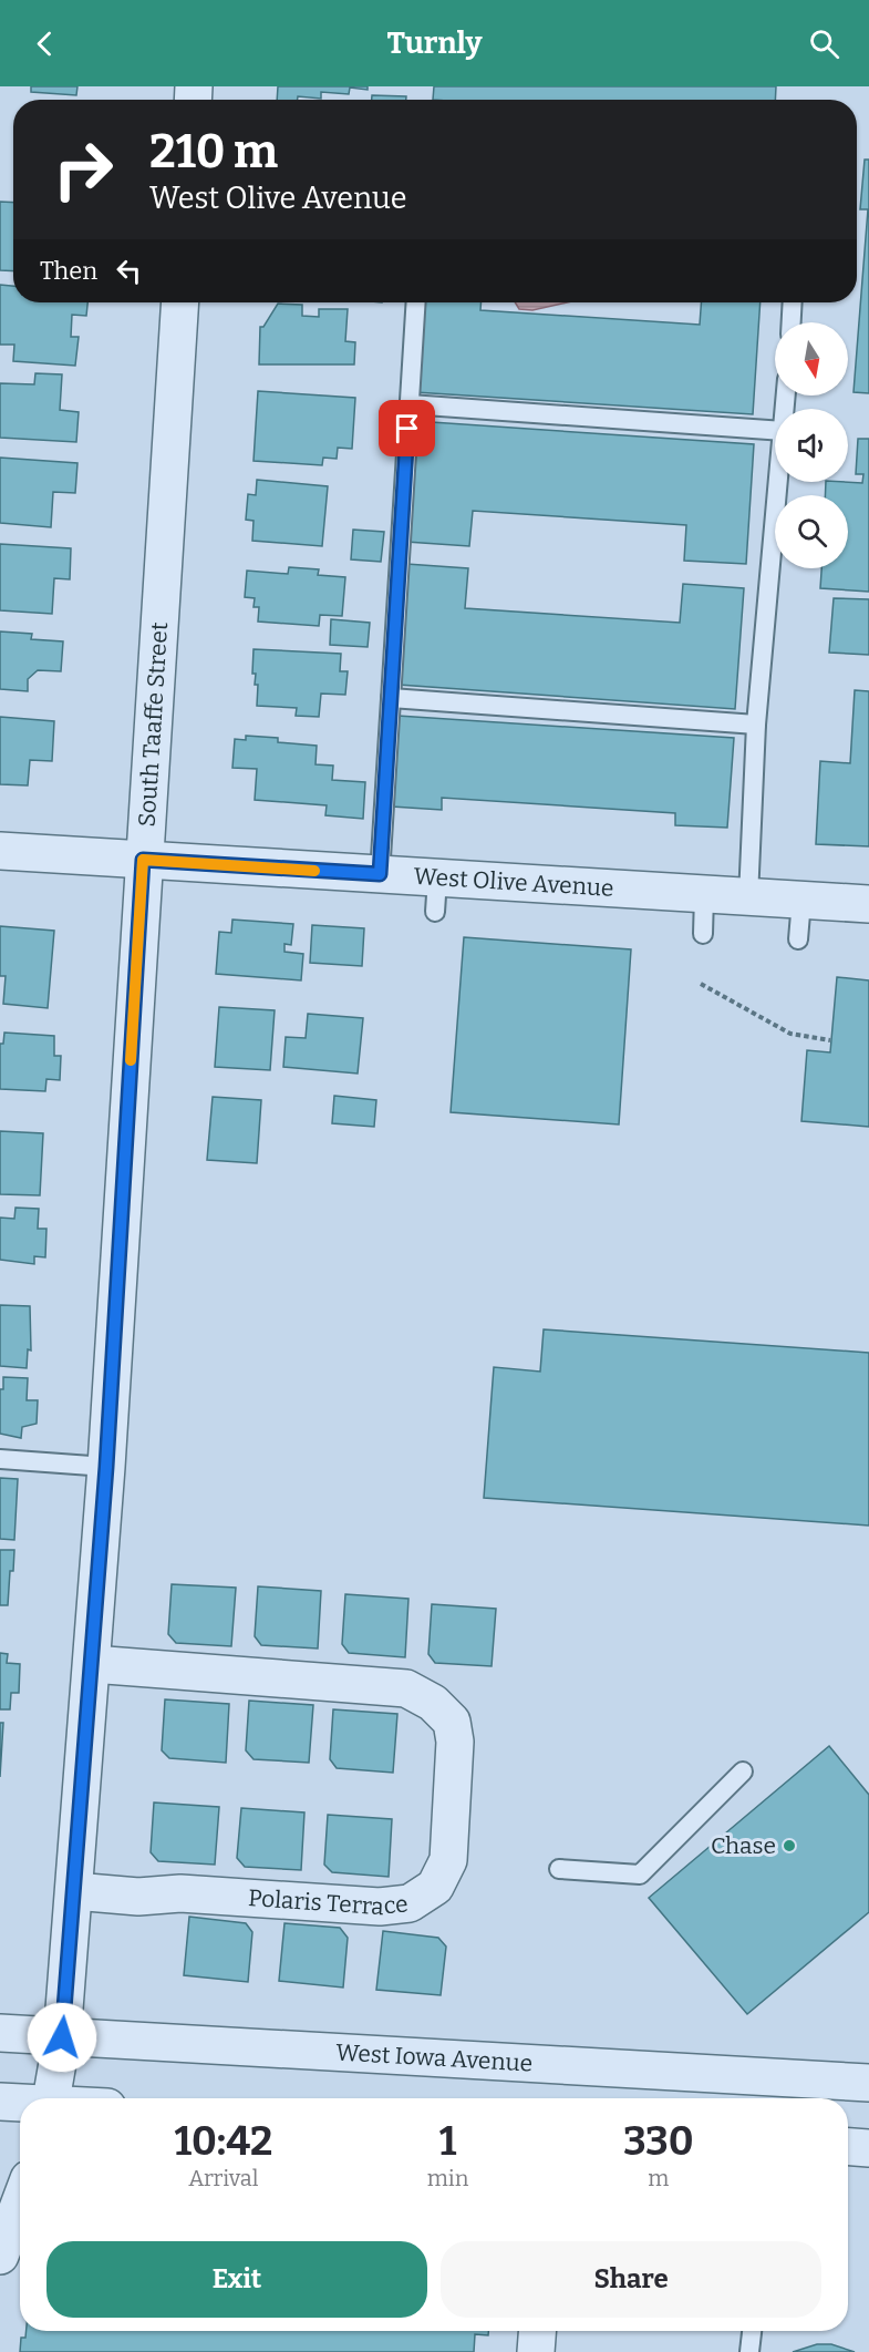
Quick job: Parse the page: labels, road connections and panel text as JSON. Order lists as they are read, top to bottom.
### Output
{
  "streets": {
    "street": [
      "South Taaffe Street",
      "West Olive Avenue",
      "Polaris Terrace",
      "West Iowa Avenue"
    ]
  },
  "crossings": [
    ["South Taaffe Street", "West Olive Avenue"],
    ["South Taaffe Street", "Polaris Terrace"],
    ["South Taaffe Street", "West Iowa Avenue"]
  ],
  "places": ["Chase"],
  "north": "bottom",
  "page": {
    "header": "Turnly",
    "turn": ["210 m", "West Olive Avenue"],
    "then": "Then",
    "eta": [
      "10:42",
      "Arrival",
      "1",
      "min",
      "330",
      "m"
    ],
    "buttons": ["Exit", "Share"]
  }
}
